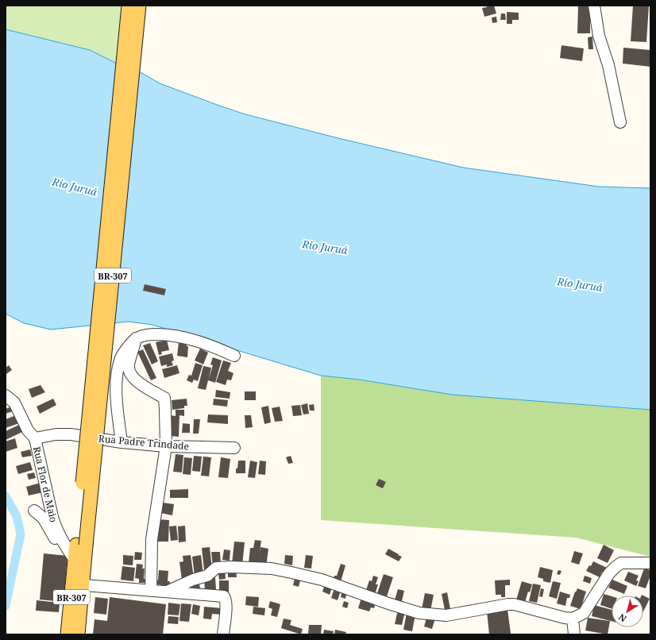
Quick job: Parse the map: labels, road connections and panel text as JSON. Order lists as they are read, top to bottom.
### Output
{
  "streets": {
    "main road": ["BR-307"],
    "street": ["Rua Padre Trindade", "Rua Flor de Maio"]
  },
  "crossings": [
    ["BR-307", "Rua Flor de Maio"],
    ["Rua Padre Trindade", "Rua Flor de Maio"]
  ],
  "water": ["Rio Juruá"],
  "north": "bottom left"
}
